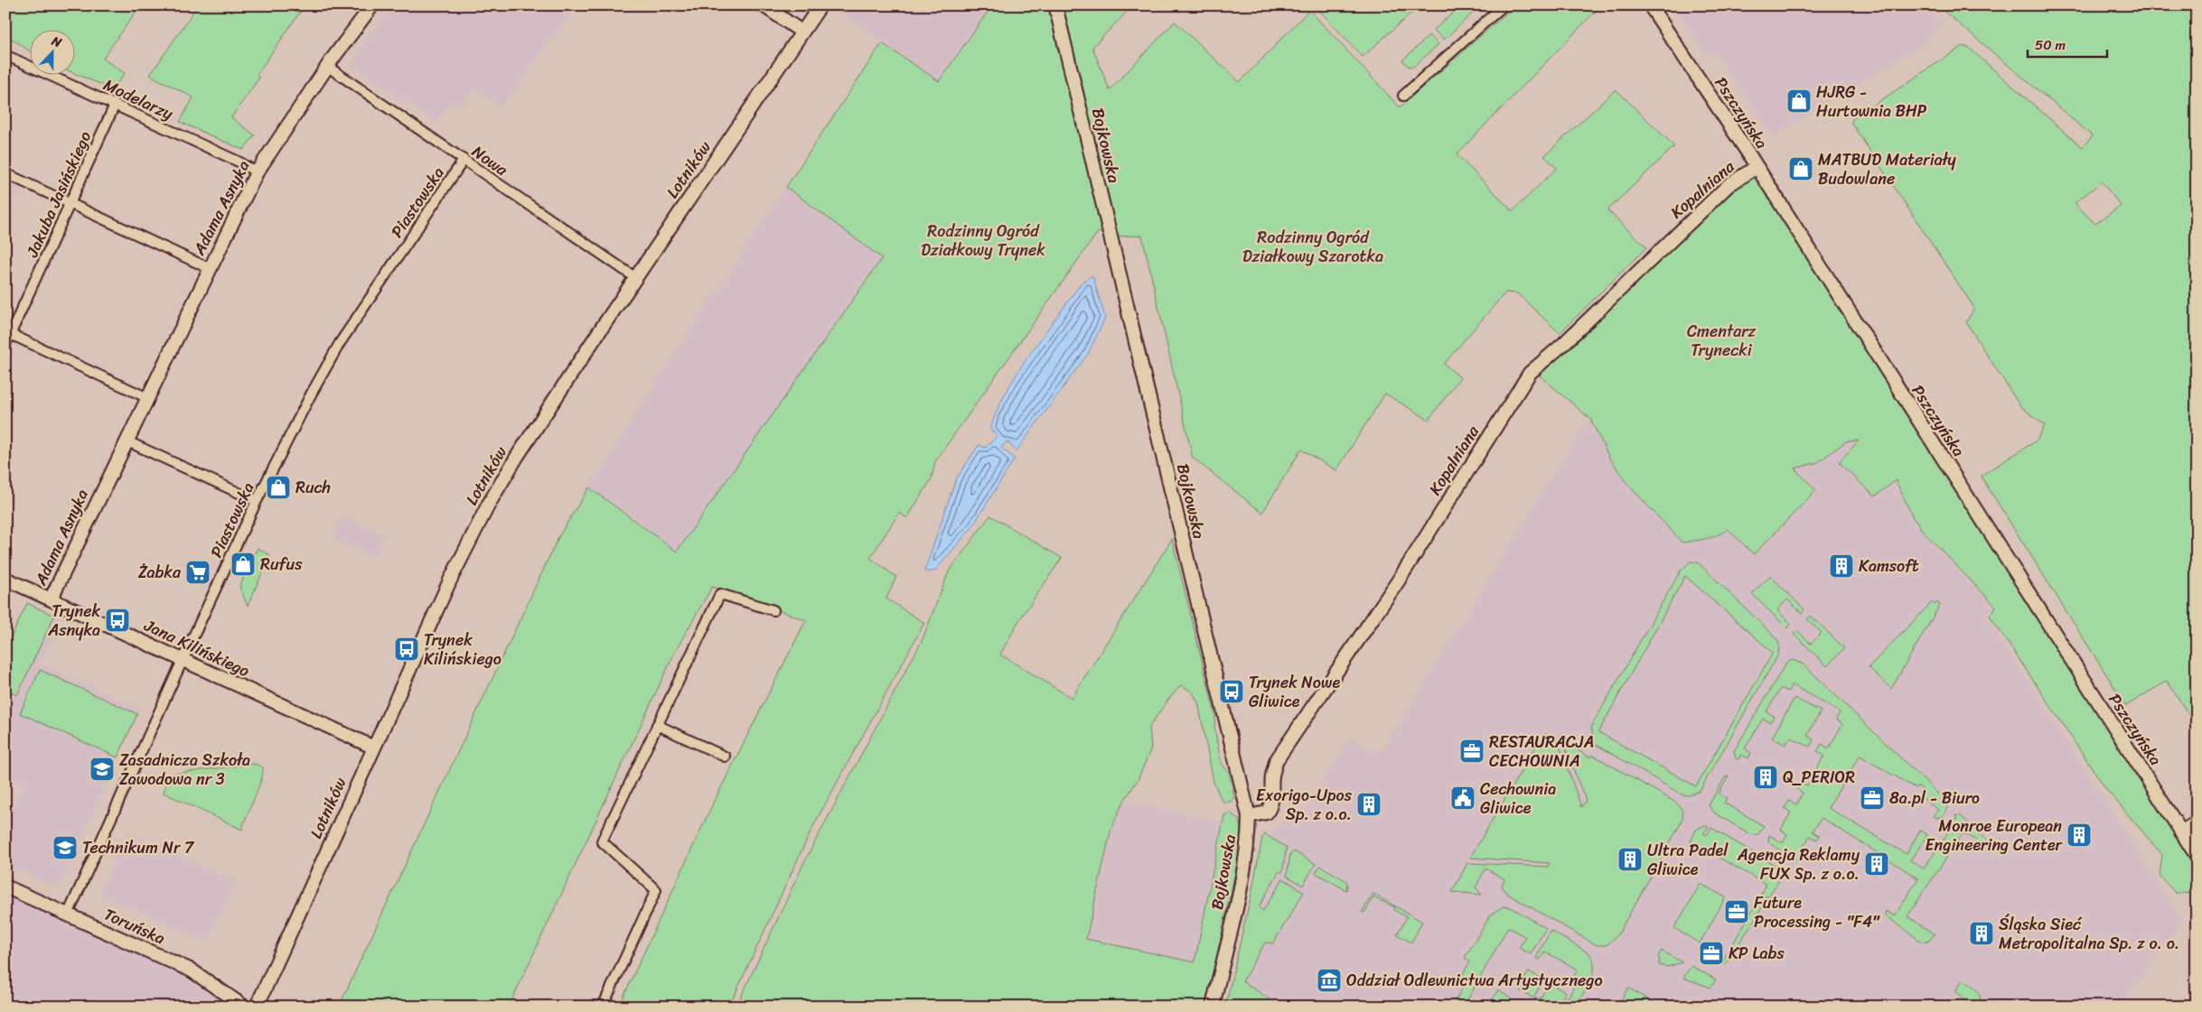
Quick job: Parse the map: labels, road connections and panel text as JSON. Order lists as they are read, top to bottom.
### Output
{
  "streets": {
    "street": [
      "Modelarzy",
      "Pszczyńska",
      "Bojkowska",
      "Nowa",
      "Lotników",
      "Kopalniana",
      "Jakuba Jasińskiego",
      "Piastowska",
      "Adama Asnyka",
      "Jana Kilińskiego",
      "Toruńska"
    ]
  },
  "crossings": [
    ["Modelarzy", "Jakuba Jasińskiego"],
    ["Modelarzy", "Adama Asnyka"],
    ["Pszczyńska", "Kopalniana"],
    ["Bojkowska", "Kopalniana"],
    ["Nowa", "Lotników"],
    ["Nowa", "Piastowska"],
    ["Nowa", "Adama Asnyka"],
    ["Lotników", "Jana Kilińskiego"],
    ["Piastowska", "Jana Kilińskiego"],
    ["Piastowska", "Toruńska"],
    ["Adama Asnyka", "Jana Kilińskiego"]
  ],
  "parks": ["Rodzinny Ogród Działkowy Trynek", "Rodzinny Ogród Działkowy Szarotka", "Cmentarz Trynecki"],
  "places": {
    "shop": [
      "HJRG - Hurtownia BHP",
      "MATBUD Materiały Budowlane",
      "Ruch",
      "Rufus"
    ],
    "building": [
      "Kamsoft",
      "Q_PERIOR",
      "Exorigo-Upos Sp. z o.o.",
      "Monroe European Engineering Center",
      "Ultra Padel Gliwice",
      "Agencja Reklamy FUX Sp. z o.o.",
      "Śląska Sieć Metropolitalna Sp. z o. o."
    ],
    "supermarket": ["Żabka"],
    "bus stop": ["Trynek Asnyka", "Trynek Kilińskiego", "Trynek Nowe Gliwice"],
    "office": [
      "RESTAURACJA CECHOWNIA",
      "8a.pl - Biuro",
      "Future Processing - \"F4\"",
      "KP Labs"
    ],
    "school or university": ["Zasadnicza Szkoła Zawodowa nr 3", "Technikum Nr 7"],
    "public building": ["Cechownia Gliwice"],
    "museum": ["Oddział Odlewnictwa Artystycznego"]
  },
  "scale_bar": "50 m",
  "north": "top"
}
